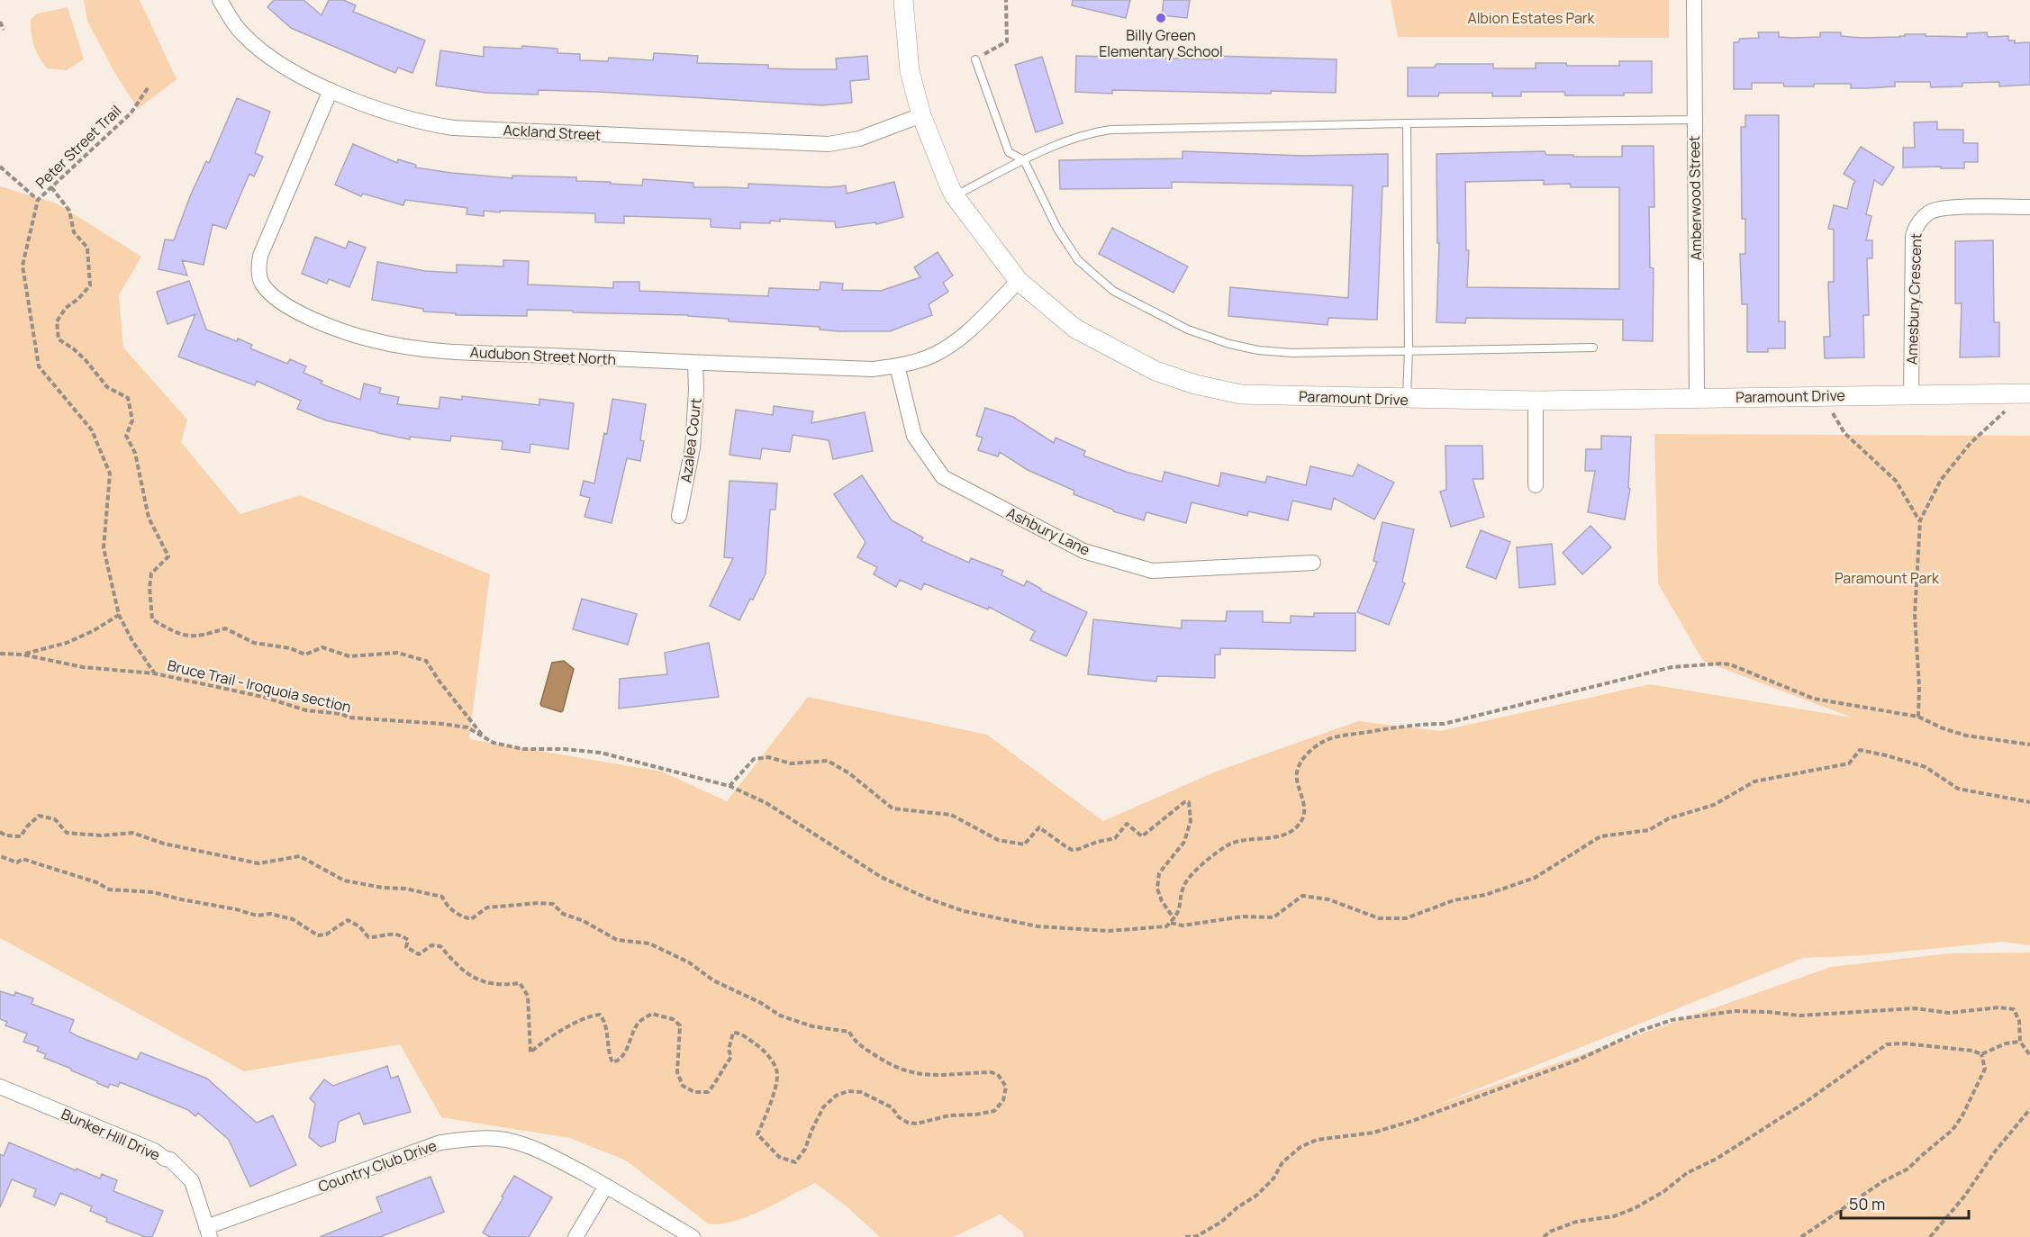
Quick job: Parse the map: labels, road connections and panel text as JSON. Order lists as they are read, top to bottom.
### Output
{
  "streets": {
    "street": [
      "Ackland Street",
      "Amberwood Street",
      "Amesbury Crescent",
      "Audubon Street North",
      "Paramount Drive",
      "Azalea Court",
      "Ashbury Lane",
      "Bunker Hill Drive",
      "Country Club Drive"
    ],
    "path": ["Peter Street Trail", "Bruce Trail - Iroquoia section"]
  },
  "crossings": [
    ["Ackland Street", "Audubon Street North"],
    ["Ackland Street", "Paramount Drive"],
    ["Peter Street Trail", "Bruce Trail - Iroquoia section"],
    ["Amberwood Street", "Paramount Drive"],
    ["Amesbury Crescent", "Paramount Drive"],
    ["Audubon Street North", "Paramount Drive"],
    ["Audubon Street North", "Azalea Court"],
    ["Audubon Street North", "Ashbury Lane"],
    ["Bunker Hill Drive", "Country Club Drive"]
  ],
  "parks": ["Albion Estates Park", "Paramount Park"],
  "places": ["Billy Green Elementary School"],
  "scale_bar": "50 m"
}
